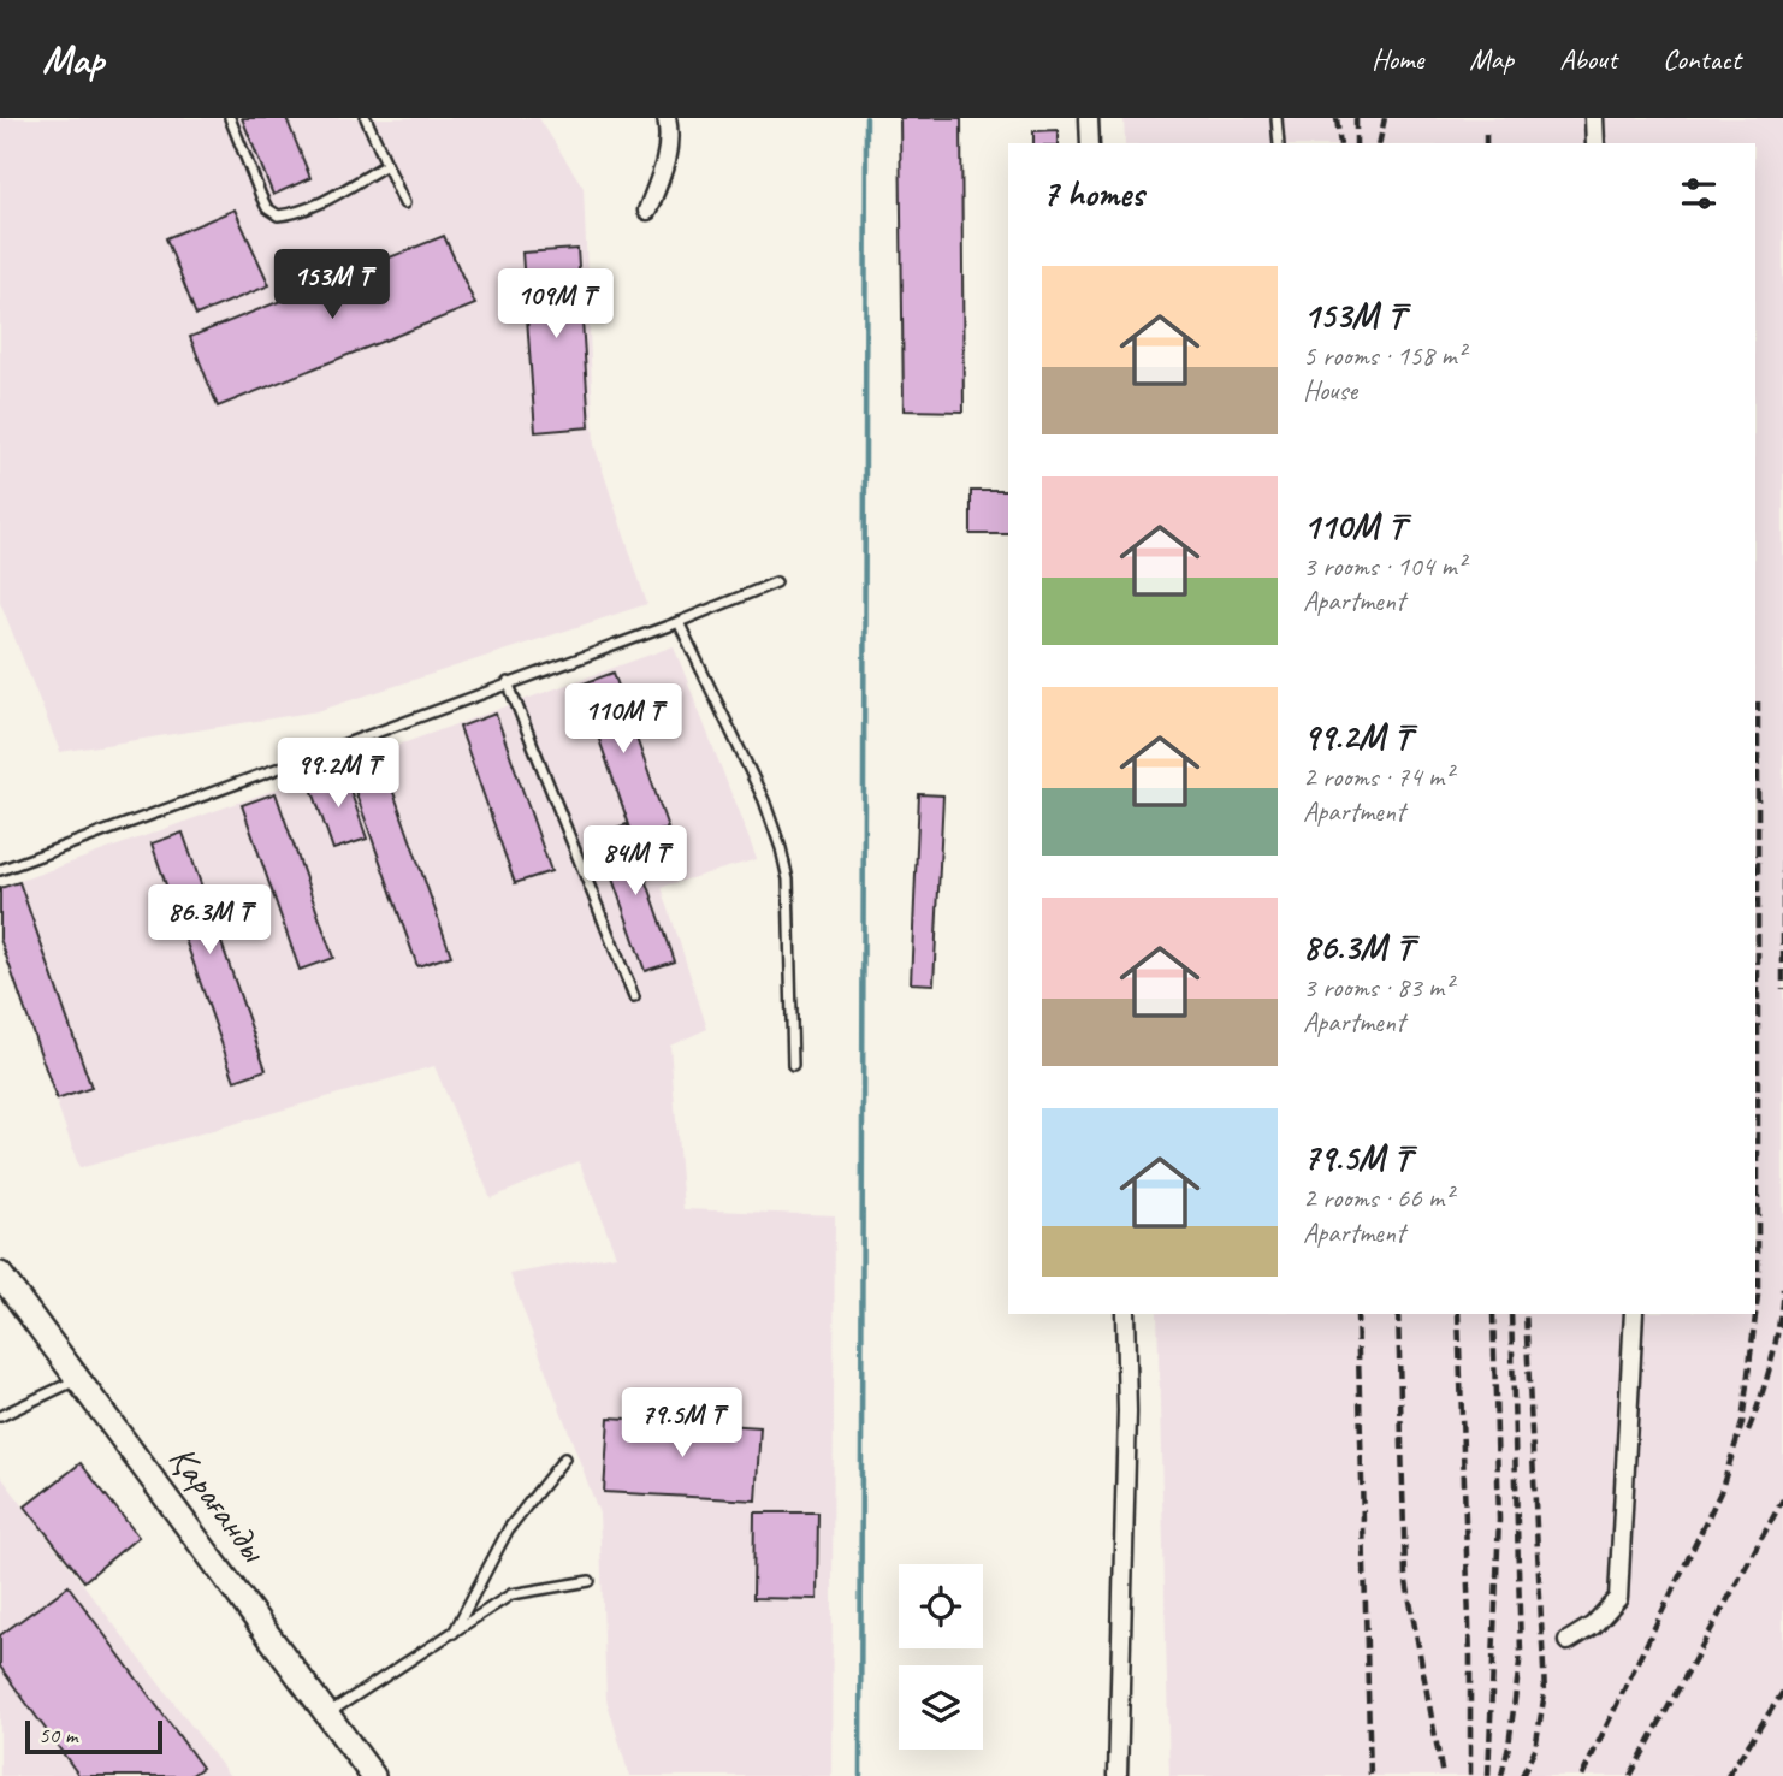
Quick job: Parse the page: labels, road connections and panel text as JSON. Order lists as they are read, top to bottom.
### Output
{
  "streets": {
    "main road": ["Қарағанды"]
  },
  "scale_bar": "50 m",
  "page": {
    "header": "Map",
    "nav": [
      "Home",
      "Map",
      "About",
      "Contact"
    ],
    "heading": "7 homes",
    "list": [
      {
        "name": "153M ₸",
        "note": "5 rooms · 158 m² · House"
      },
      {
        "name": "110M ₸",
        "note": "3 rooms · 104 m² · Apartment"
      },
      {
        "name": "99.2M ₸",
        "note": "2 rooms · 74 m² · Apartment"
      },
      {
        "name": "86.3M ₸",
        "note": "3 rooms · 83 m² · Apartment"
      },
      {
        "name": "79.5M ₸",
        "note": "2 rooms · 66 m² · Apartment"
      }
    ],
    "price": [
      "153M ₸",
      "109M ₸",
      "110M ₸",
      "99.2M ₸",
      "84M ₸",
      "86.3M ₸",
      "79.5M ₸"
    ],
    "scale": "50 m"
  }
}
